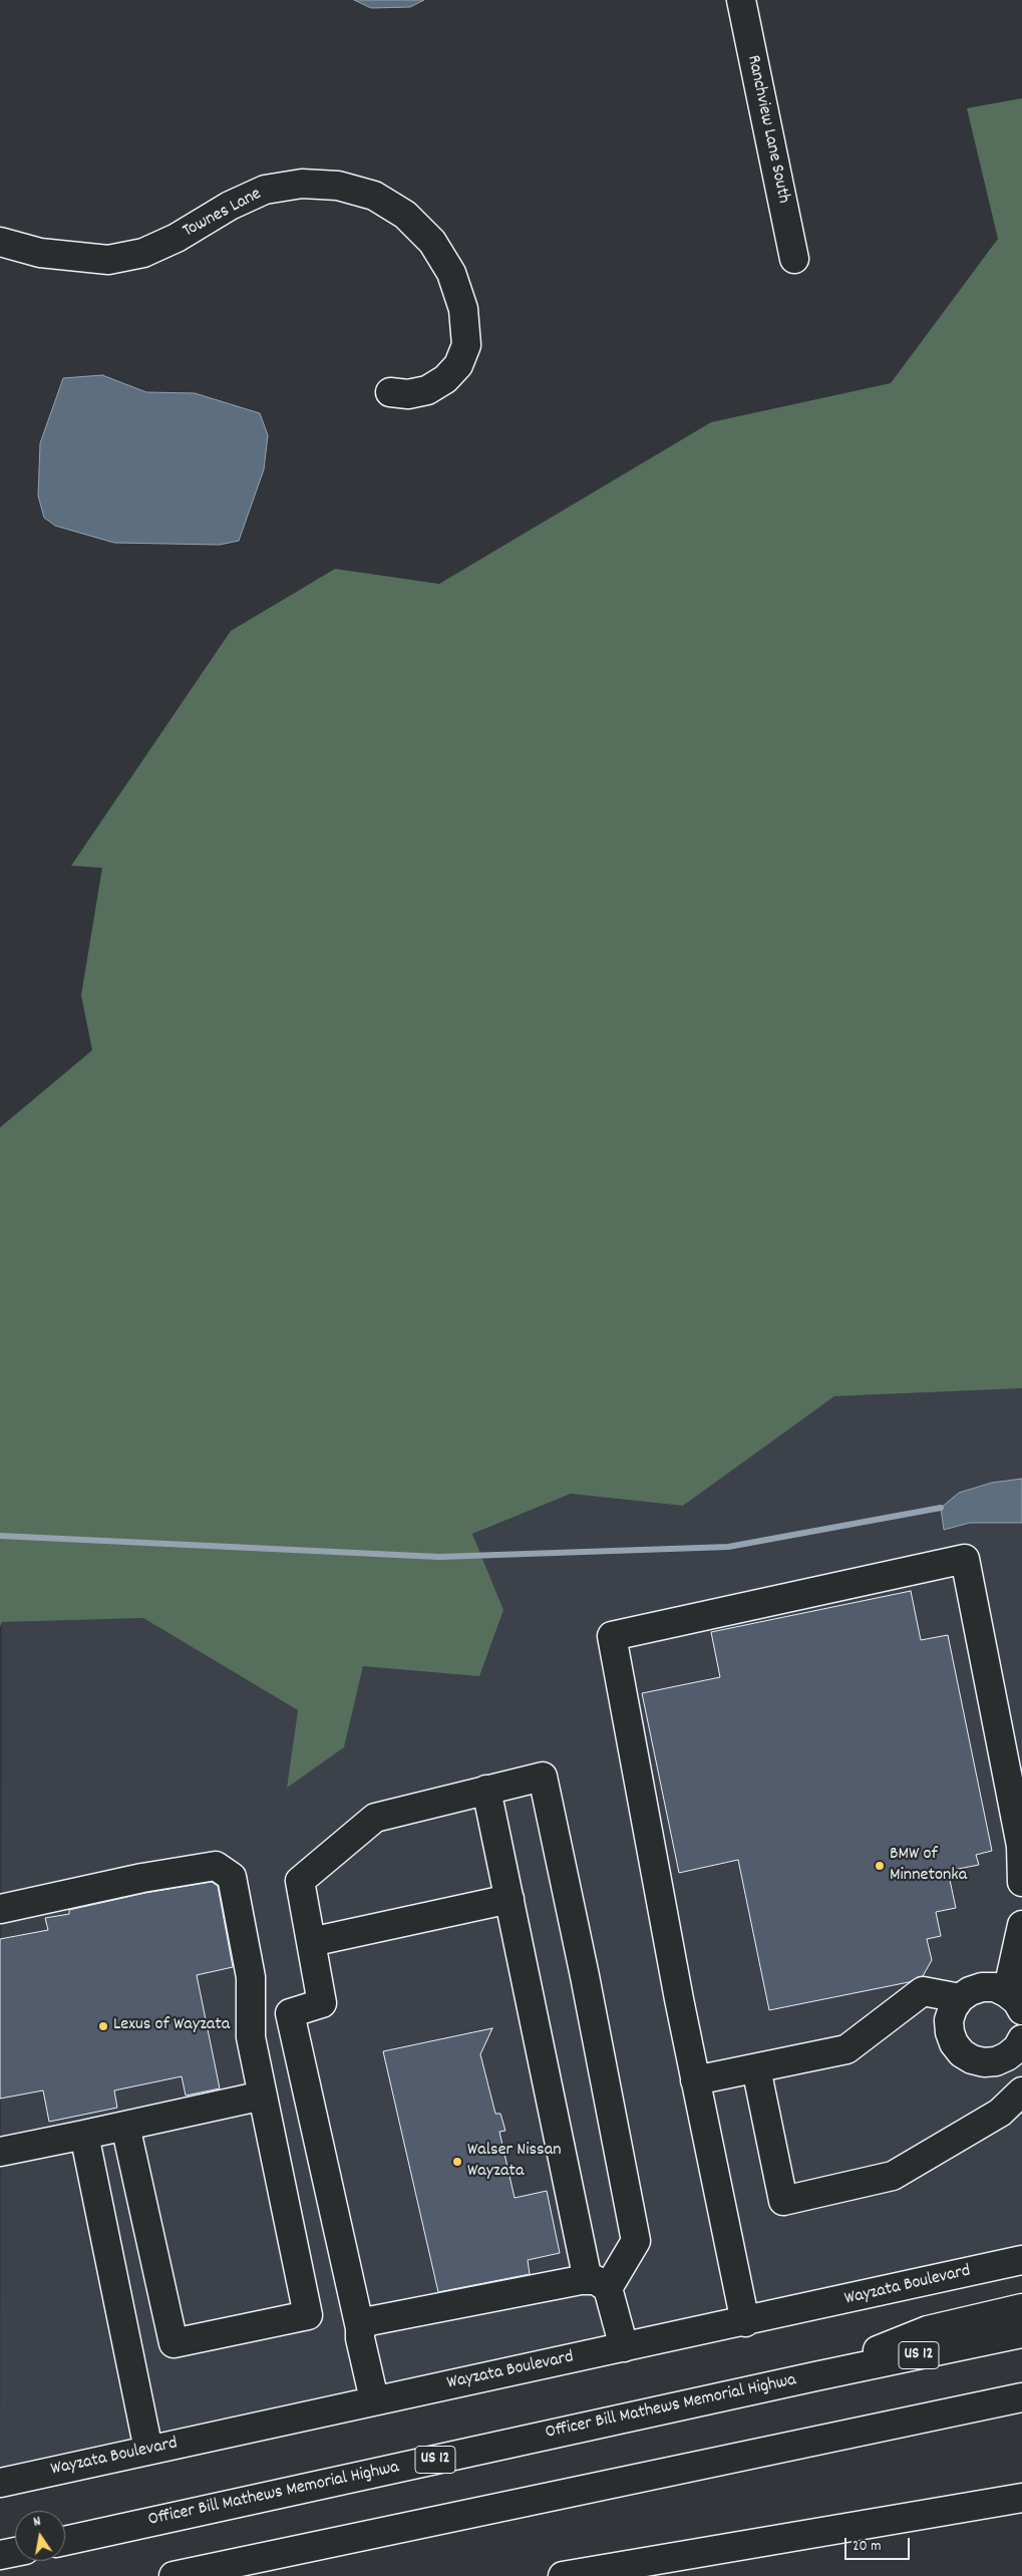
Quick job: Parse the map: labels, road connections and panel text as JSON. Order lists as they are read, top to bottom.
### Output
{
  "streets": {
    "main road": [
      "Ranchview Lane South",
      "Townes Lane",
      "Wayzata Boulevard",
      "US 12",
      "Officer Bill Mathews Memorial Highwa"
    ]
  },
  "crossings": [
    ["US 12", "Officer Bill Mathews Memorial Highwa"]
  ],
  "places": ["BMW of Minnetonka", "Lexus of Wayzata", "Walser Nissan Wayzata"],
  "scale_bar": "20 m",
  "north": "top"
}
